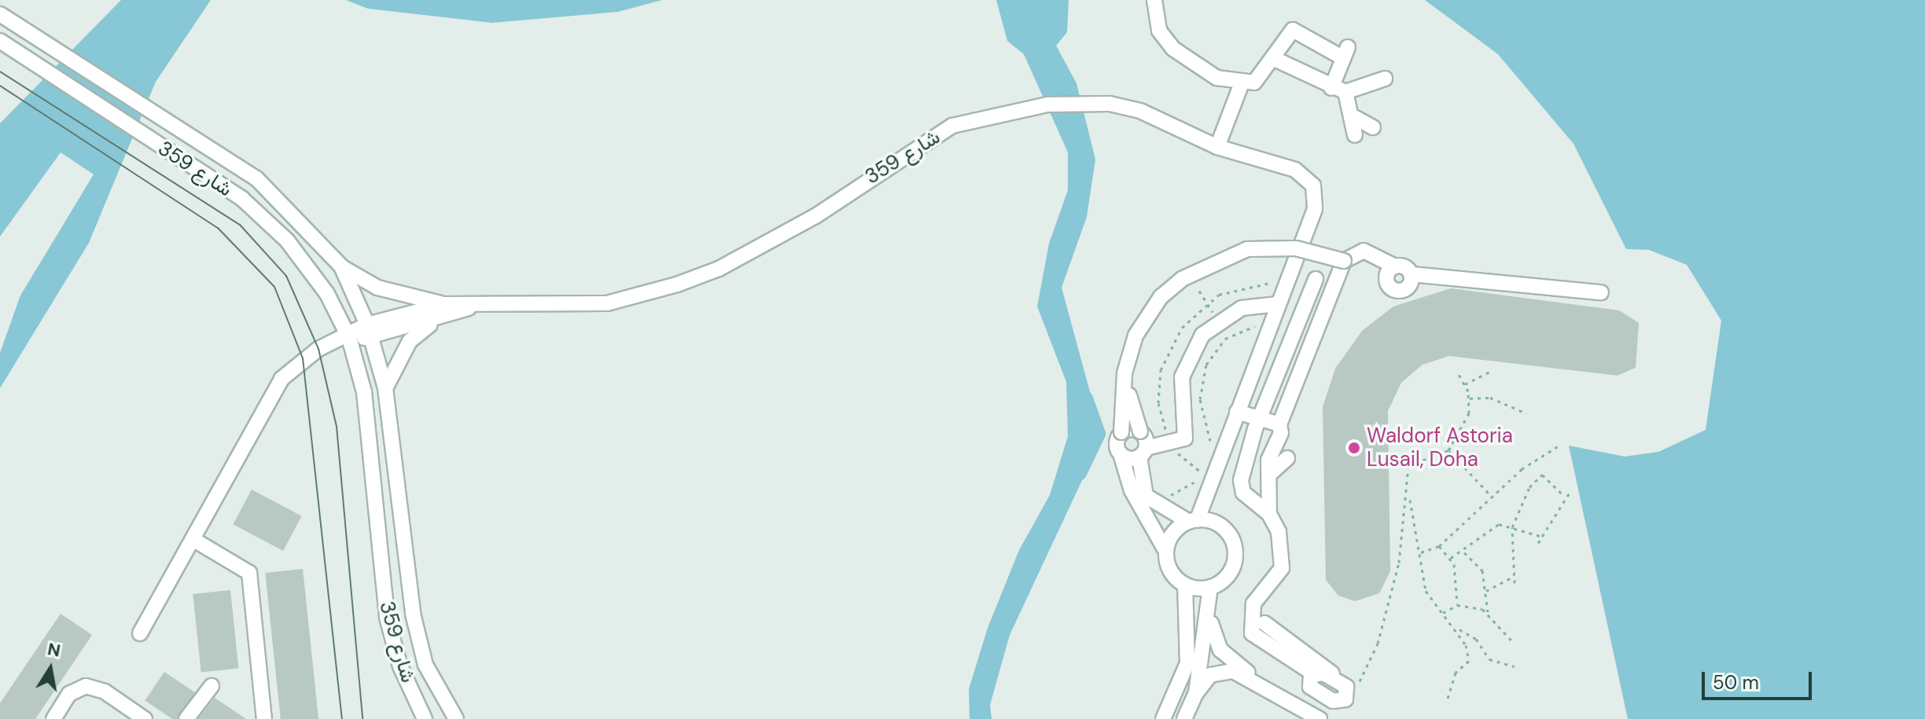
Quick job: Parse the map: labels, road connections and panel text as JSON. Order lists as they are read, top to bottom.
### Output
{
  "streets": {
    "street": ["شارع 359"]
  },
  "places": ["Waldorf Astoria Lusail, Doha"],
  "scale_bar": "50 m",
  "north": "top"
}
